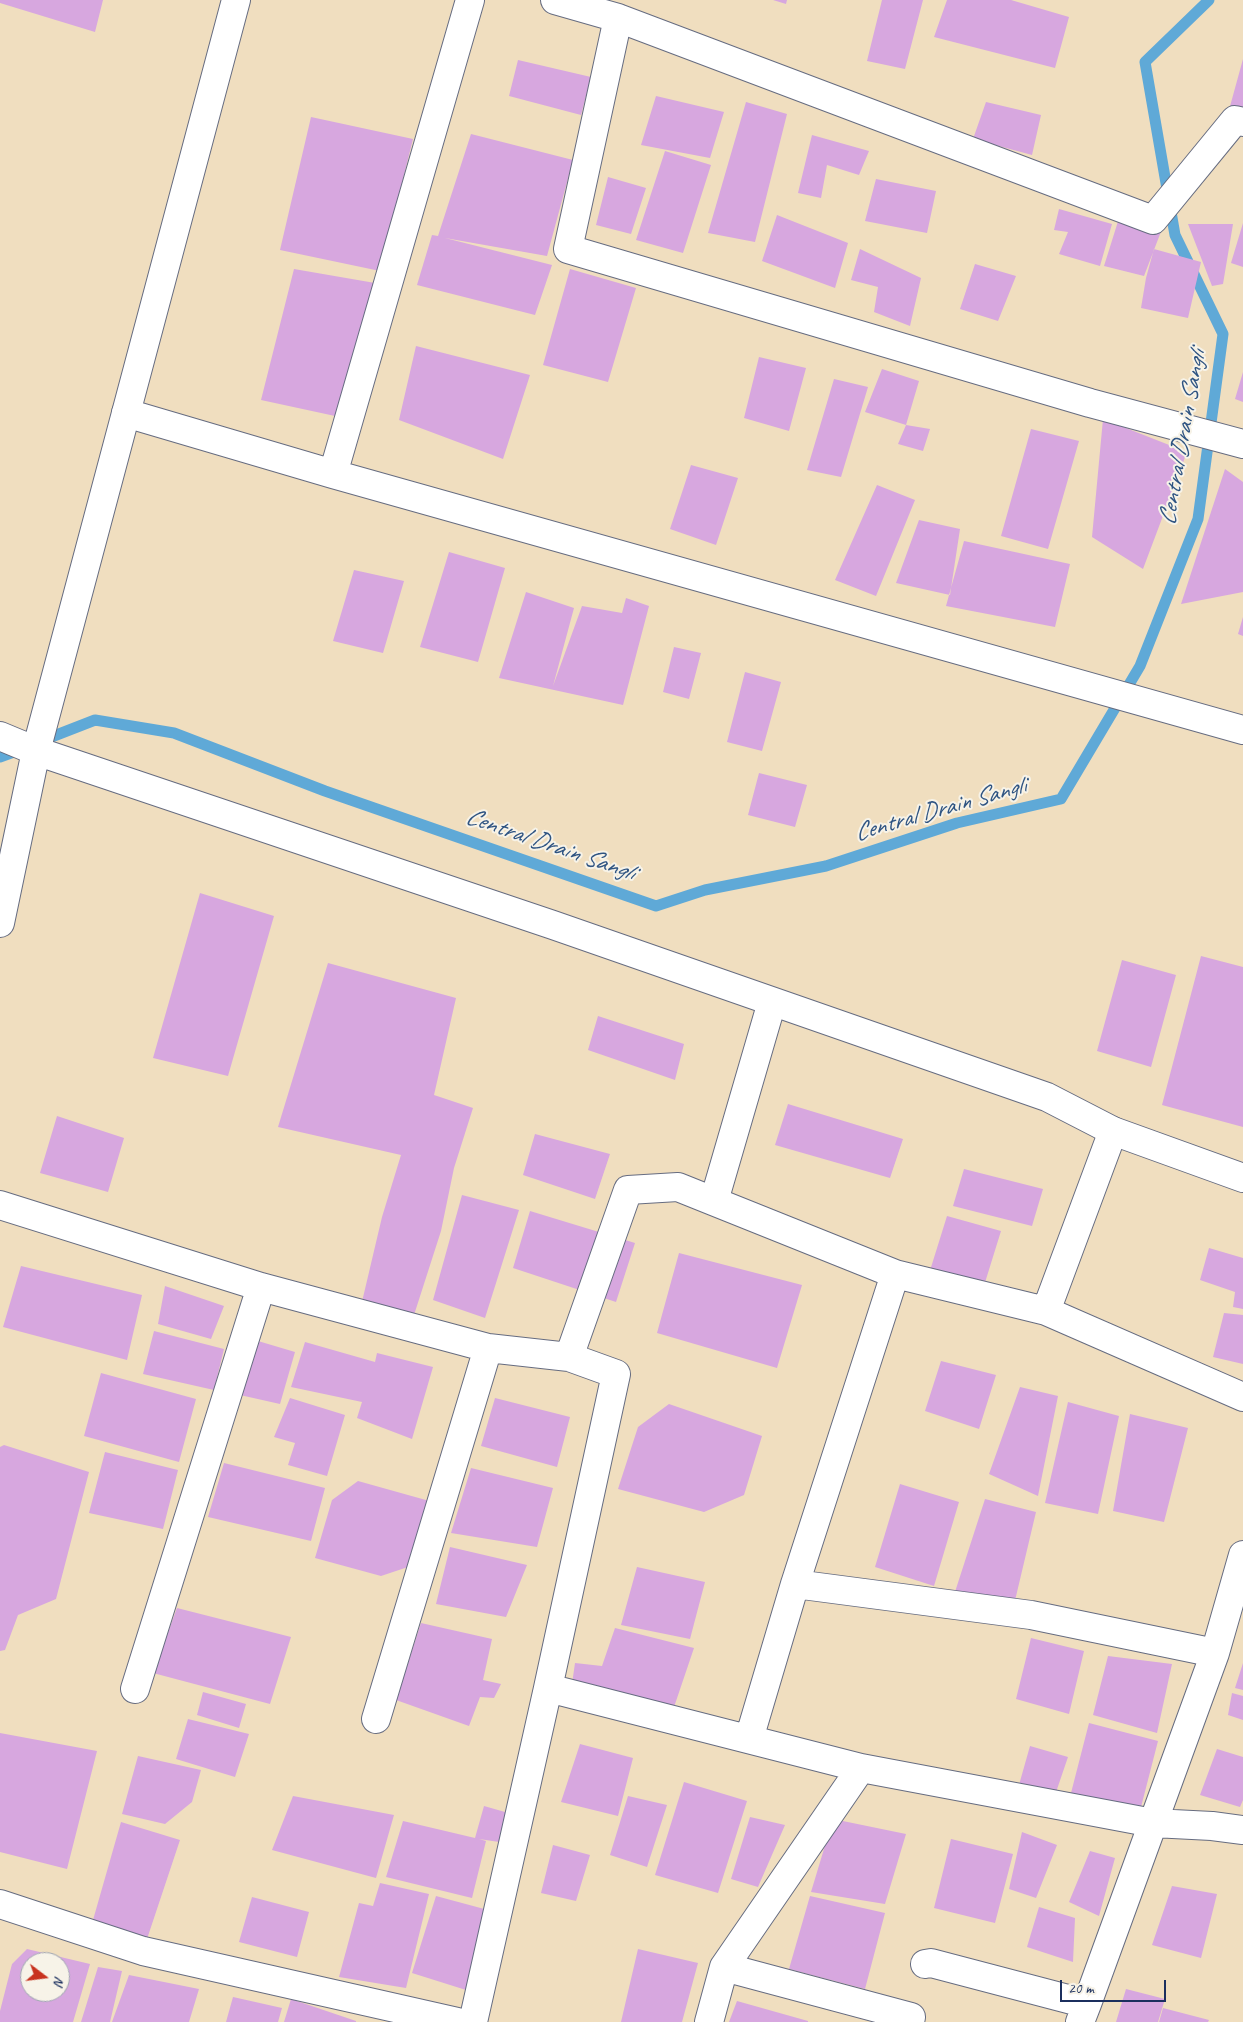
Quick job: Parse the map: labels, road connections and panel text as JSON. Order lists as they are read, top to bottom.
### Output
{
  "water": ["Central Drain Sangli"],
  "scale_bar": "20 m",
  "north": "right"
}
